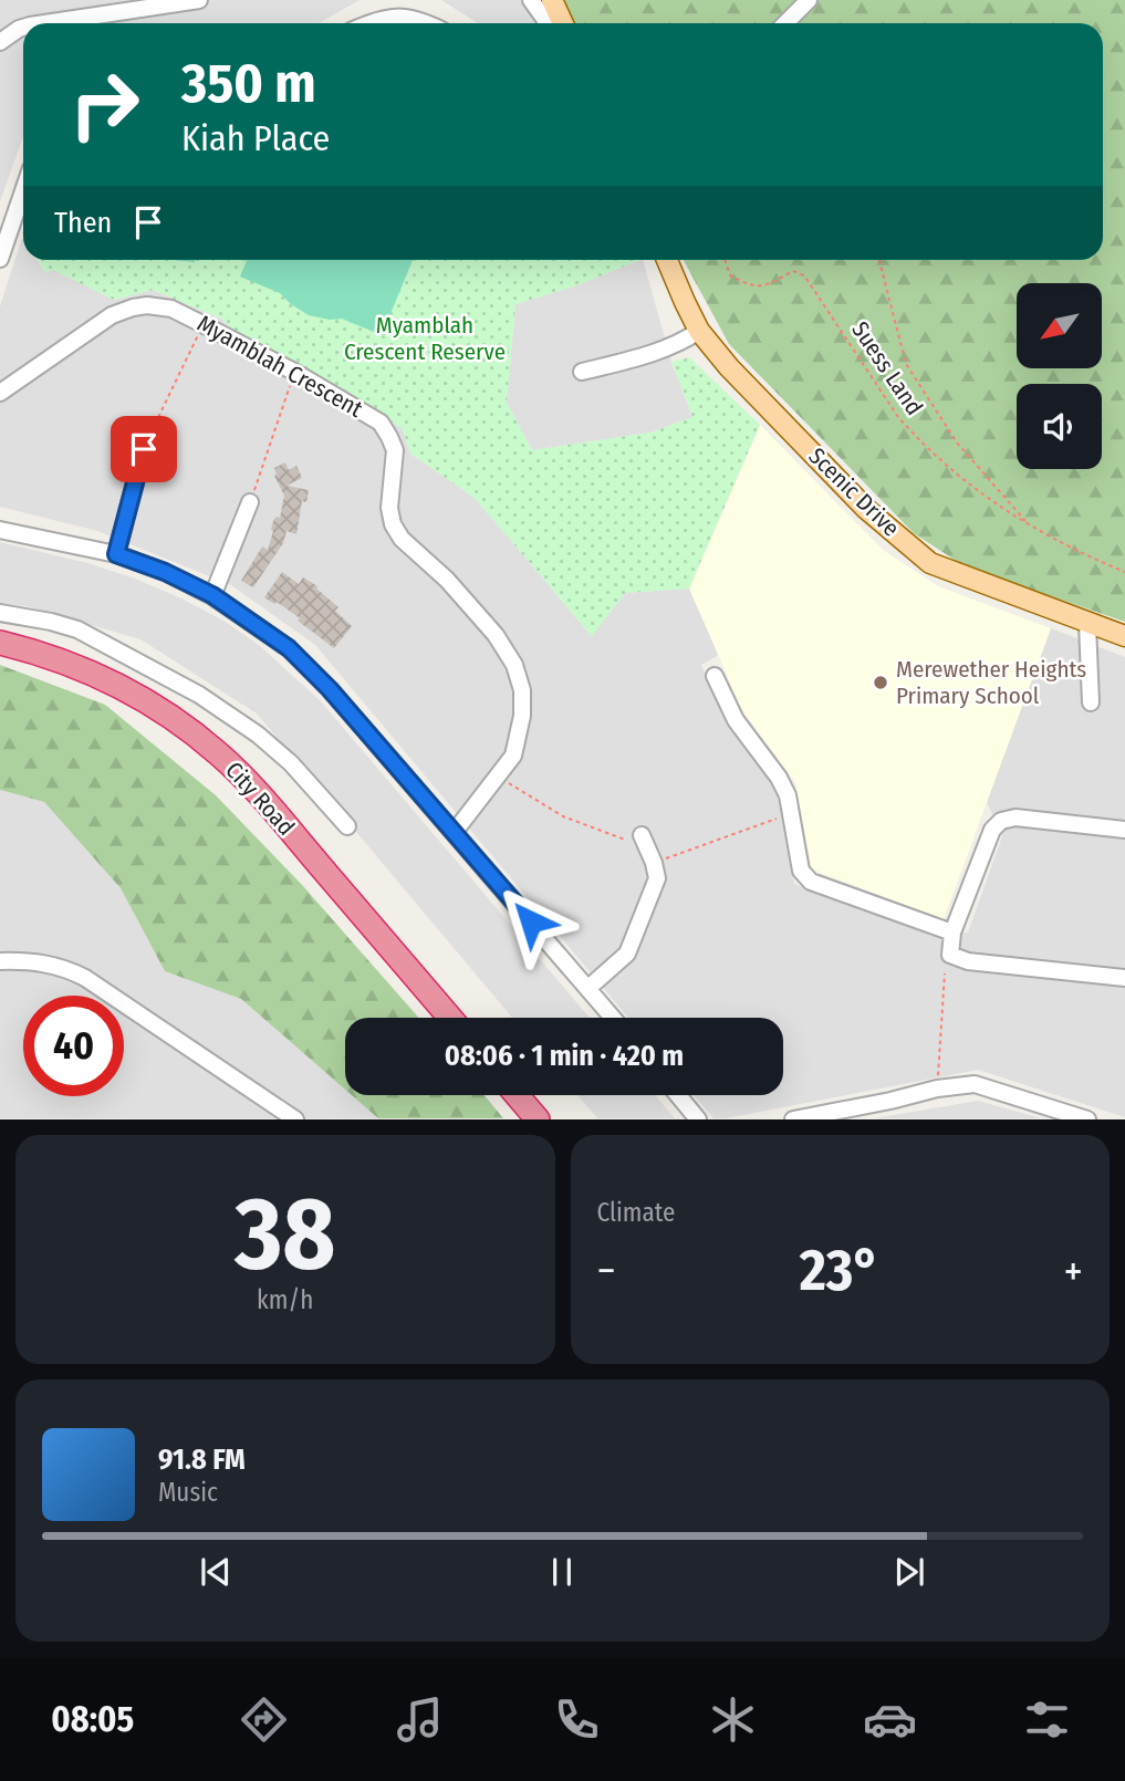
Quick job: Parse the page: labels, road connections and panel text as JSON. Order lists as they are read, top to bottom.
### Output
{
  "streets": {
    "highway": ["City Road"],
    "main road": ["Scenic Drive"],
    "street": ["Myamblah Crescent"],
    "path": ["Suess Land"]
  },
  "parks": ["Myamblah Crescent Reserve"],
  "places": ["Merewether Heights Primary School"],
  "north": "bottom left",
  "page": {
    "turn": ["350 m", "Kiah Place"],
    "then": "Then",
    "limit": "40",
    "trip": "08:06 · 1 min · 420 m",
    "tile": [
      ["38", "km/h"],
      "Climate"
    ],
    "heat": ["−", "23°", "+"],
    "song": ["91.8 FM", "Music"],
    "tabs": "08:05"
  }
}
